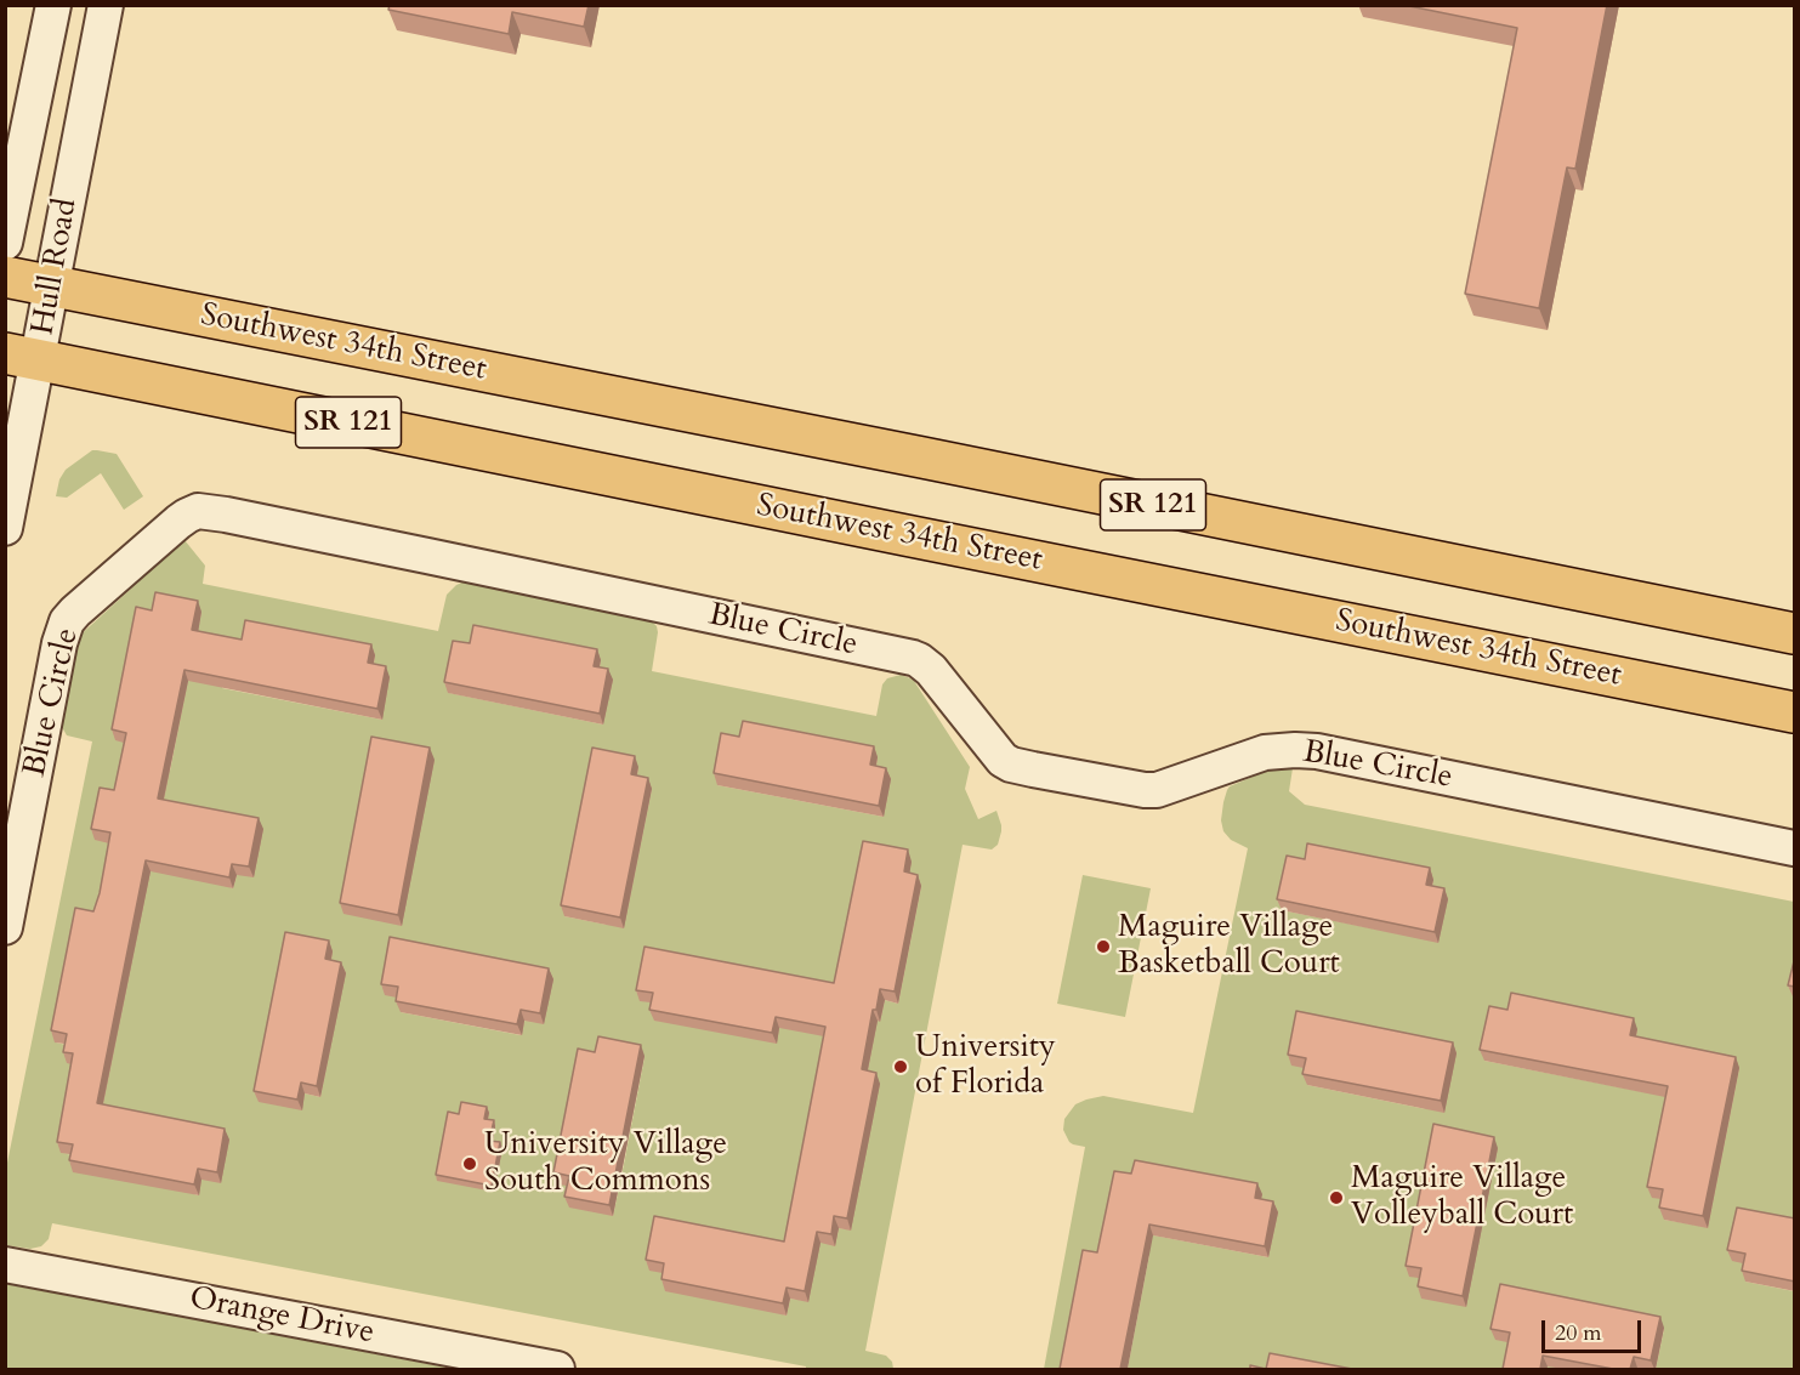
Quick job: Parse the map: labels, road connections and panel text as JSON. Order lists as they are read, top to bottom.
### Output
{
  "streets": {
    "main road": ["Southwest 34th Street", "SR 121"],
    "street": ["Hull Road", "Blue Circle", "Orange Drive"]
  },
  "crossings": [
    ["Hull Road", "Southwest 34th Street"]
  ],
  "places": [
    "Maguire Village Basketball Court",
    "University of Florida",
    "University Village South Commons",
    "Maguire Village Volleyball Court"
  ],
  "scale_bar": "20 m"
}
